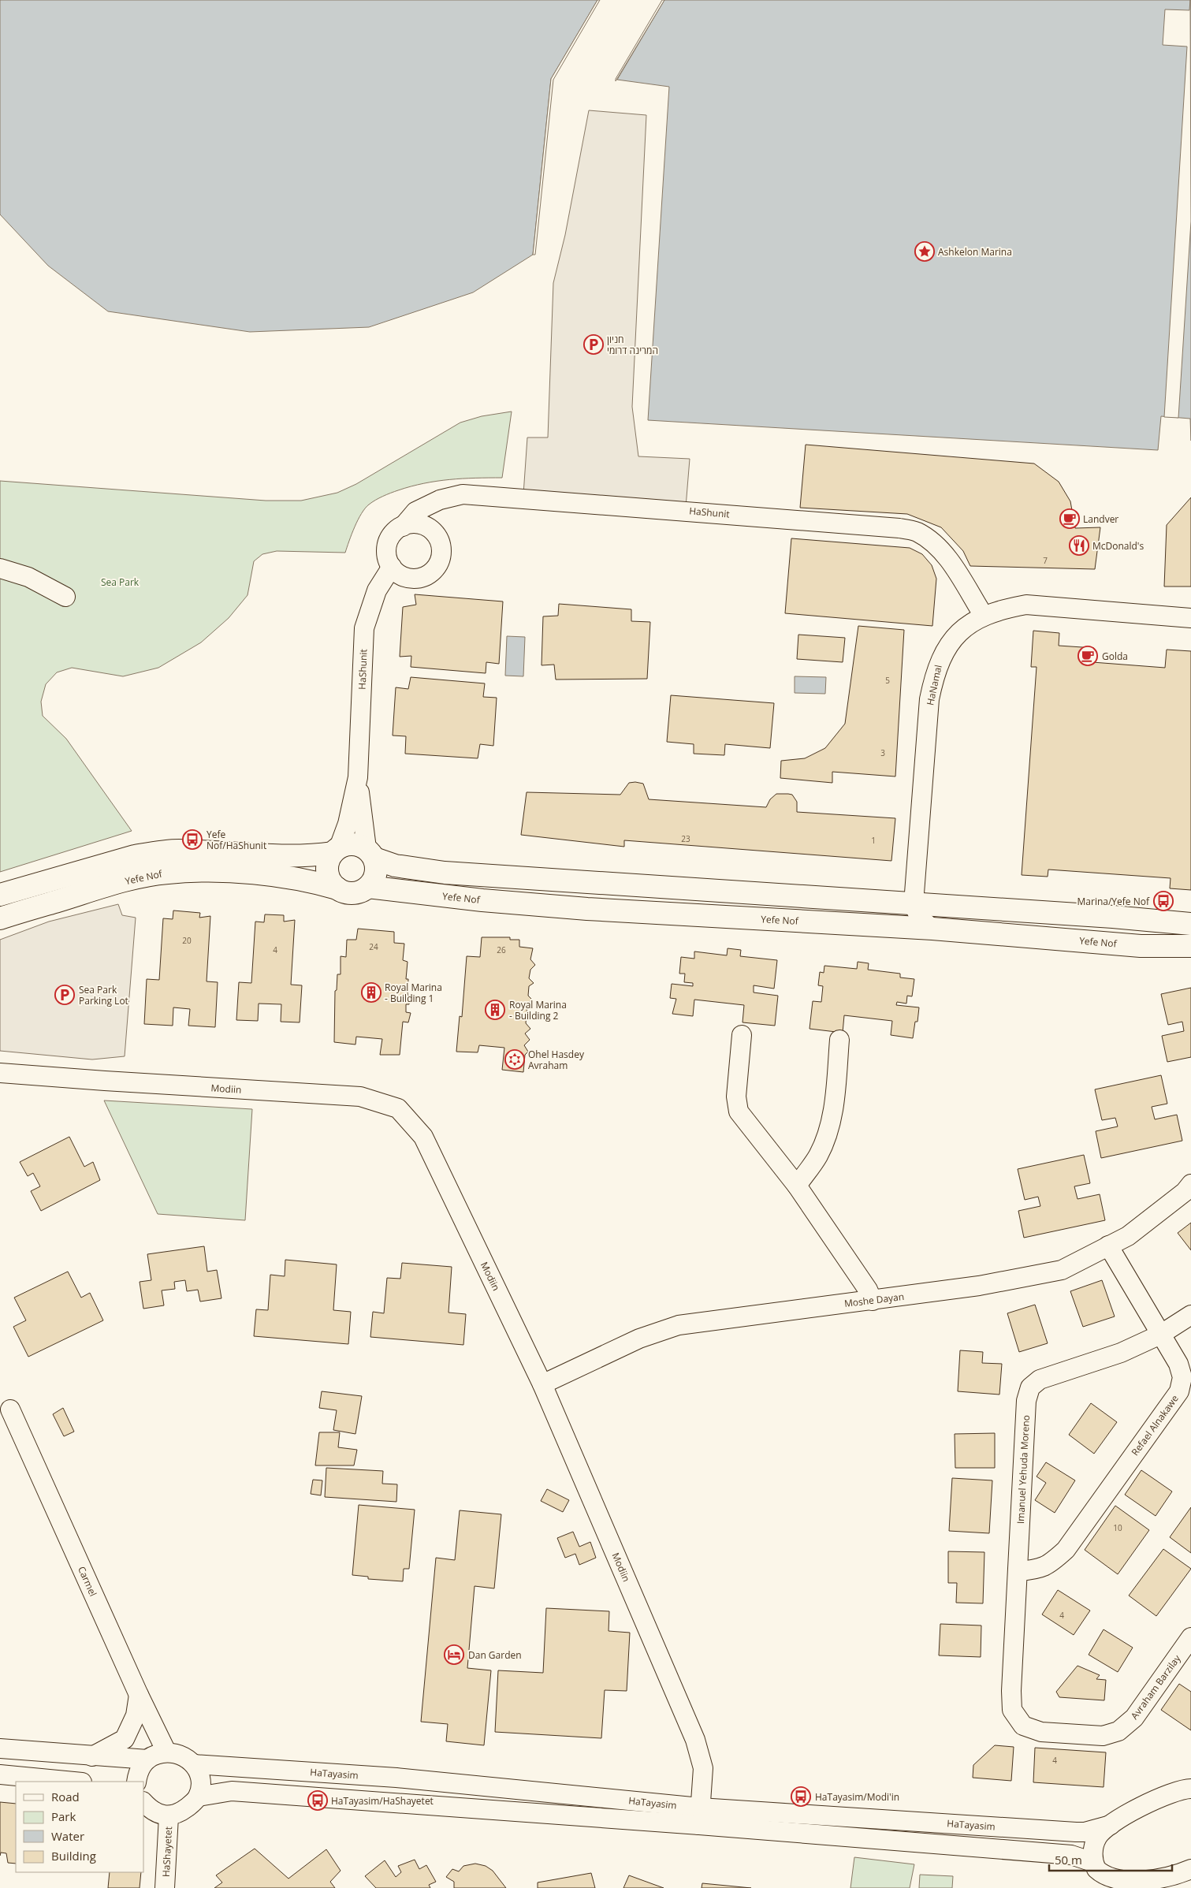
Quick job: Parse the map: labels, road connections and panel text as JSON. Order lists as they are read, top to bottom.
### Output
{
  "streets": {
    "main road": ["Yefe Nof"],
    "street": [
      "HaShunit",
      "HaNamal",
      "Modiin",
      "Moshe Dayan",
      "Refael Alnakawe",
      "Imanuel Yehuda Moreno",
      "Carmel",
      "Avraham Barzilay",
      "HaTayasim",
      "HaShayetet"
    ]
  },
  "crossings": [
    ["HaShunit", "HaNamal"],
    ["HaShunit", "Yefe Nof"],
    ["Modiin", "Moshe Dayan"],
    ["Modiin", "HaTayasim"],
    ["Moshe Dayan", "Refael Alnakawe"],
    ["Refael Alnakawe", "Imanuel Yehuda Moreno"],
    ["Imanuel Yehuda Moreno", "Avraham Barzilay"]
  ],
  "parks": ["Sea Park"],
  "places": {
    "place": ["Ashkelon Marina"],
    "parking": ["חניון המרינה דרומי", "Sea Park Parking Lot"],
    "cafe": ["Landver", "Golda"],
    "restaurant": ["McDonald's"],
    "bus stop": [
      "Yefe Nof/HaShunit",
      "Marina/Yefe Nof",
      "HaTayasim/Modi'in",
      "HaTayasim/HaShayetet"
    ],
    "building": ["Royal Marina - Building 1", "Royal Marina - Building 2"],
    "synagogue": ["Ohel Hasdey Avraham"],
    "hotel": ["Dan Garden"]
  },
  "house_numbers": [
    "7",
    "5",
    "3",
    "23",
    "1",
    "20",
    "24",
    "4",
    "26",
    "10",
    "4",
    "4"
  ],
  "legend": [
    "Road",
    "Park",
    "Water",
    "Building"
  ],
  "scale_bar": "50 m"
}
